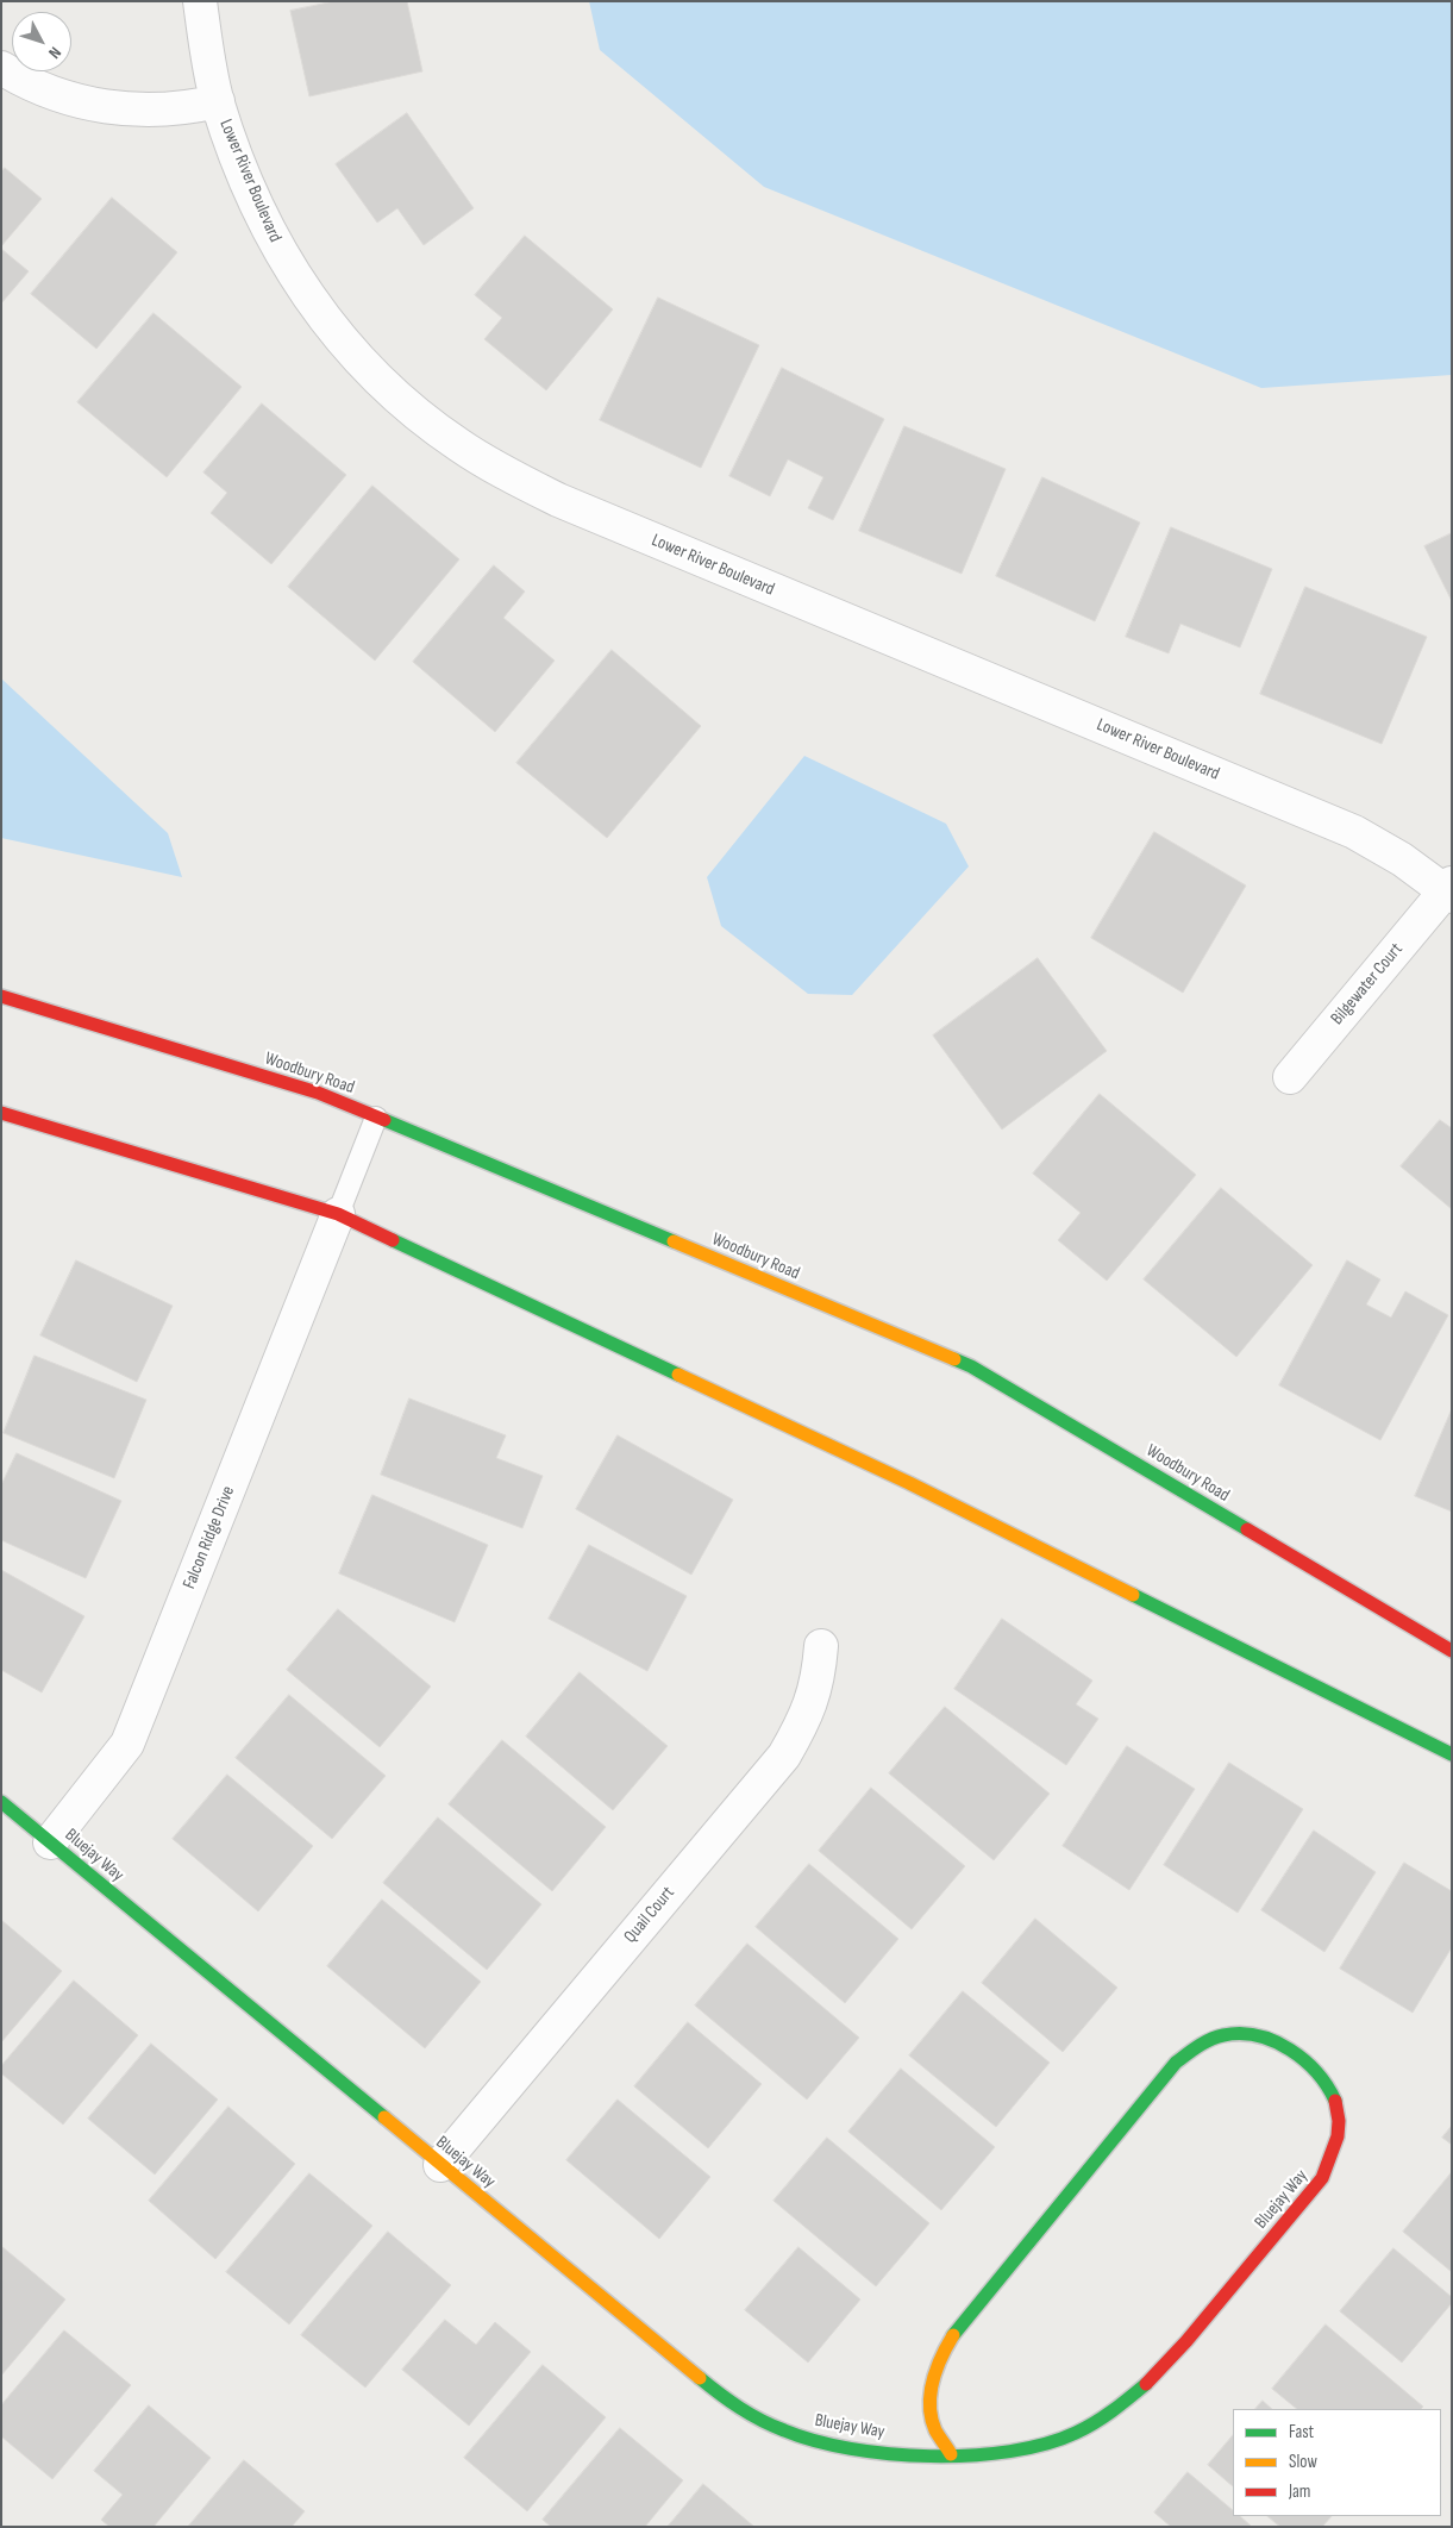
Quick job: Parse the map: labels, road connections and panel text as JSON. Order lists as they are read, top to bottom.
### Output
{
  "streets": {
    "street": [
      "Lower River Boulevard",
      "Bilgewater Court",
      "Woodbury Road",
      "Falcon Ridge Drive",
      "Bluejay Way",
      "Quail Court"
    ]
  },
  "crossings": [
    ["Lower River Boulevard", "Bilgewater Court"],
    ["Falcon Ridge Drive", "Bluejay Way"],
    ["Bluejay Way", "Quail Court"]
  ],
  "legend": ["Fast", "Slow", "Jam"],
  "north": "bottom right"
}
